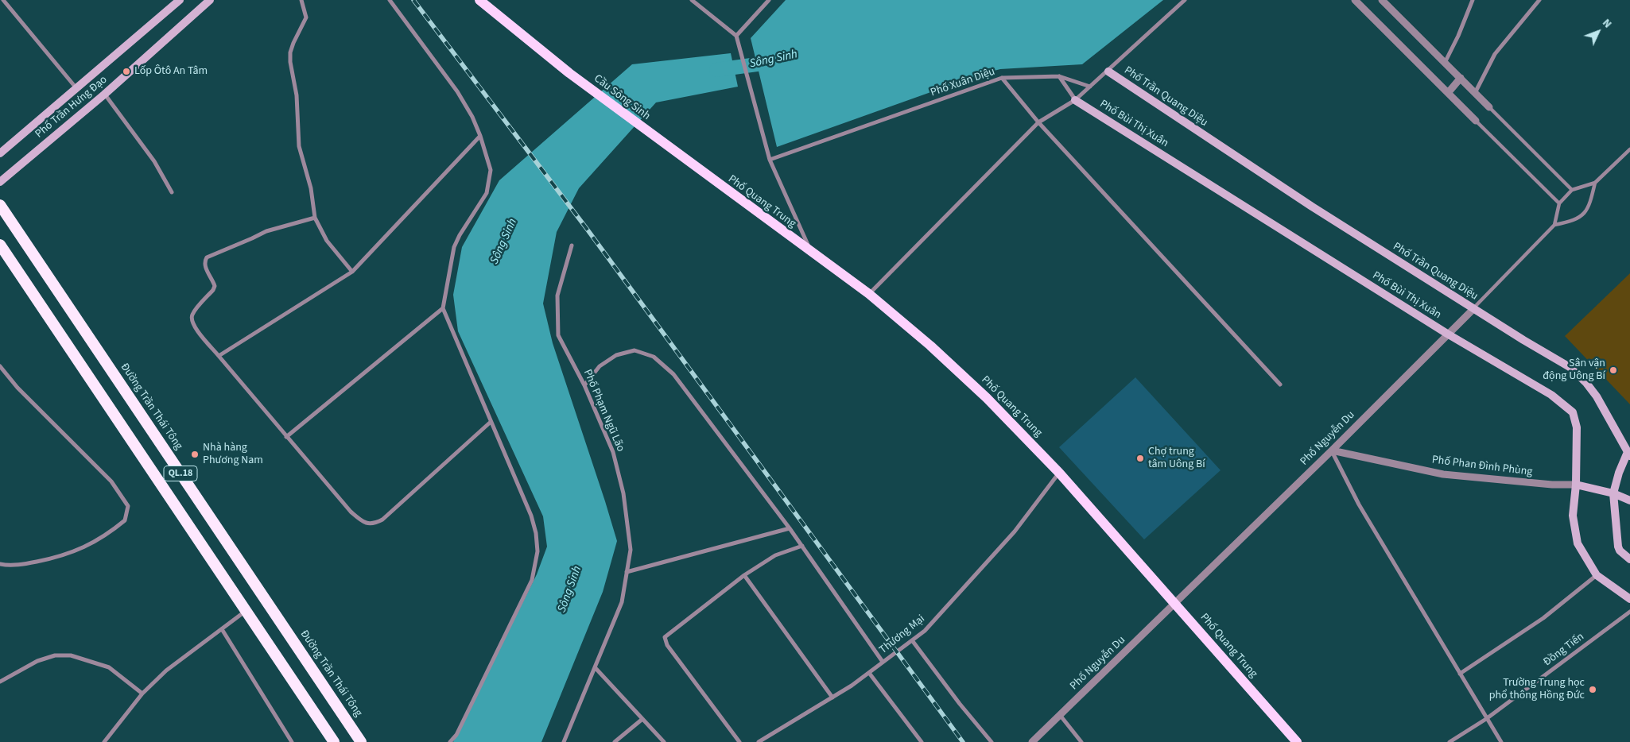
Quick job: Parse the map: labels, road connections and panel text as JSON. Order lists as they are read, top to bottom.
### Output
{
  "streets": {
    "highway": ["Đường Trần Thái Tông", "QL.18"],
    "main road": [
      "Phố Trần Quang Diệu",
      "Cầu Sông Sinh",
      "Phố Trần Hưng Đạo",
      "Phố Bùi Thị Xuân",
      "Phố Quang Trung",
      "Phố Phan Đình Phùng"
    ],
    "street": [
      "Phố Xuân Diệu",
      "Phố Phạm Ngũ Lão",
      "Phố Nguyễn Du",
      "Thương Mại",
      "Đồng Tiến"
    ]
  },
  "crossings": [
    ["Phố Xuân Diệu", "Phố Bùi Thị Xuân"],
    ["Phố Trần Quang Diệu", "Phố Nguyễn Du"],
    ["Phố Trần Quang Diệu", "Phố Phan Đình Phùng"],
    ["Cầu Sông Sinh", "Phố Quang Trung"],
    ["Phố Bùi Thị Xuân", "Phố Nguyễn Du"],
    ["Phố Bùi Thị Xuân", "Phố Phan Đình Phùng"],
    ["Phố Quang Trung", "Phố Nguyễn Du"],
    ["Phố Quang Trung", "Thương Mại"],
    ["Phố Nguyễn Du", "Phố Phan Đình Phùng"]
  ],
  "water": ["Sông Sinh"],
  "places": [
    "Lốp Ôtô An Tâm",
    "Sân vận động Uông Bí",
    "Nhà hàng Phương Nam",
    "Chợ trung tâm Uông Bí",
    "Trường Trung học phổ thông Hồng Đức"
  ],
  "north": "top right"
}
